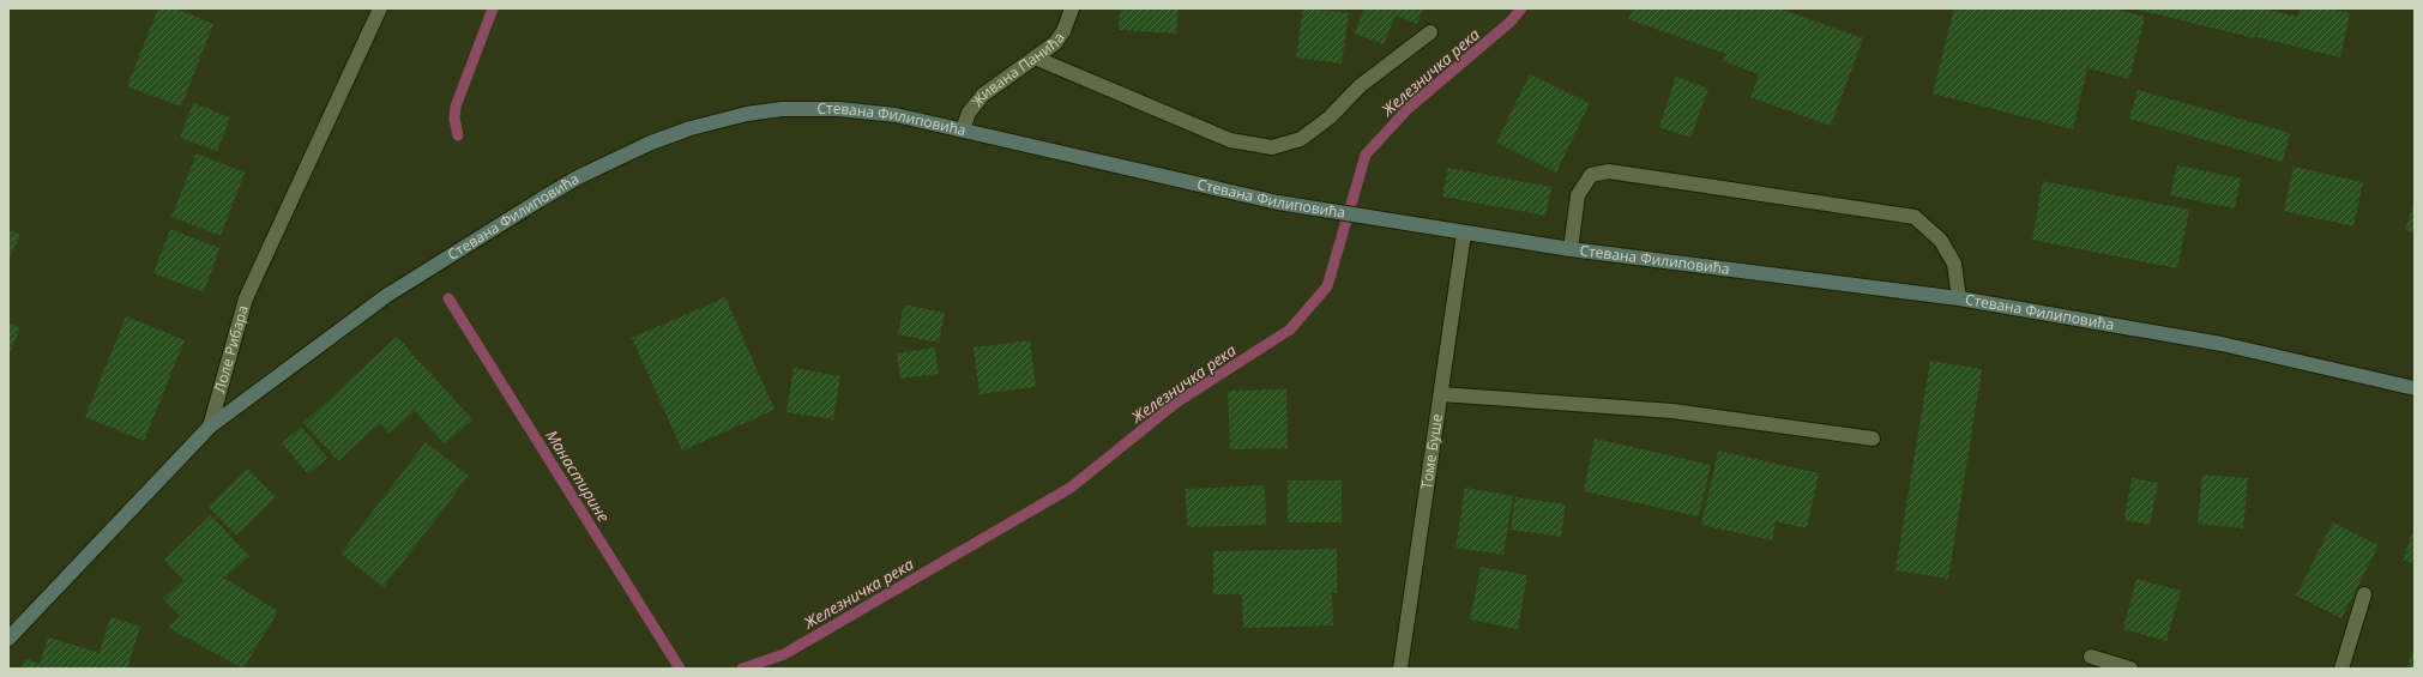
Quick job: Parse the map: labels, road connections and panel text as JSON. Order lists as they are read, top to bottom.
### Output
{
  "streets": {
    "main road": ["Стевана Филиповића", "Лоле Рибара"],
    "street": ["Живана Панића", "Томе Буше"]
  },
  "crossings": [
    ["Живана Панића", "Стевана Филиповића"],
    ["Стевана Филиповића", "Лоле Рибара"],
    ["Стевана Филиповића", "Томе Буше"]
  ],
  "water": ["Железничка река", "Манастирине"]
}
